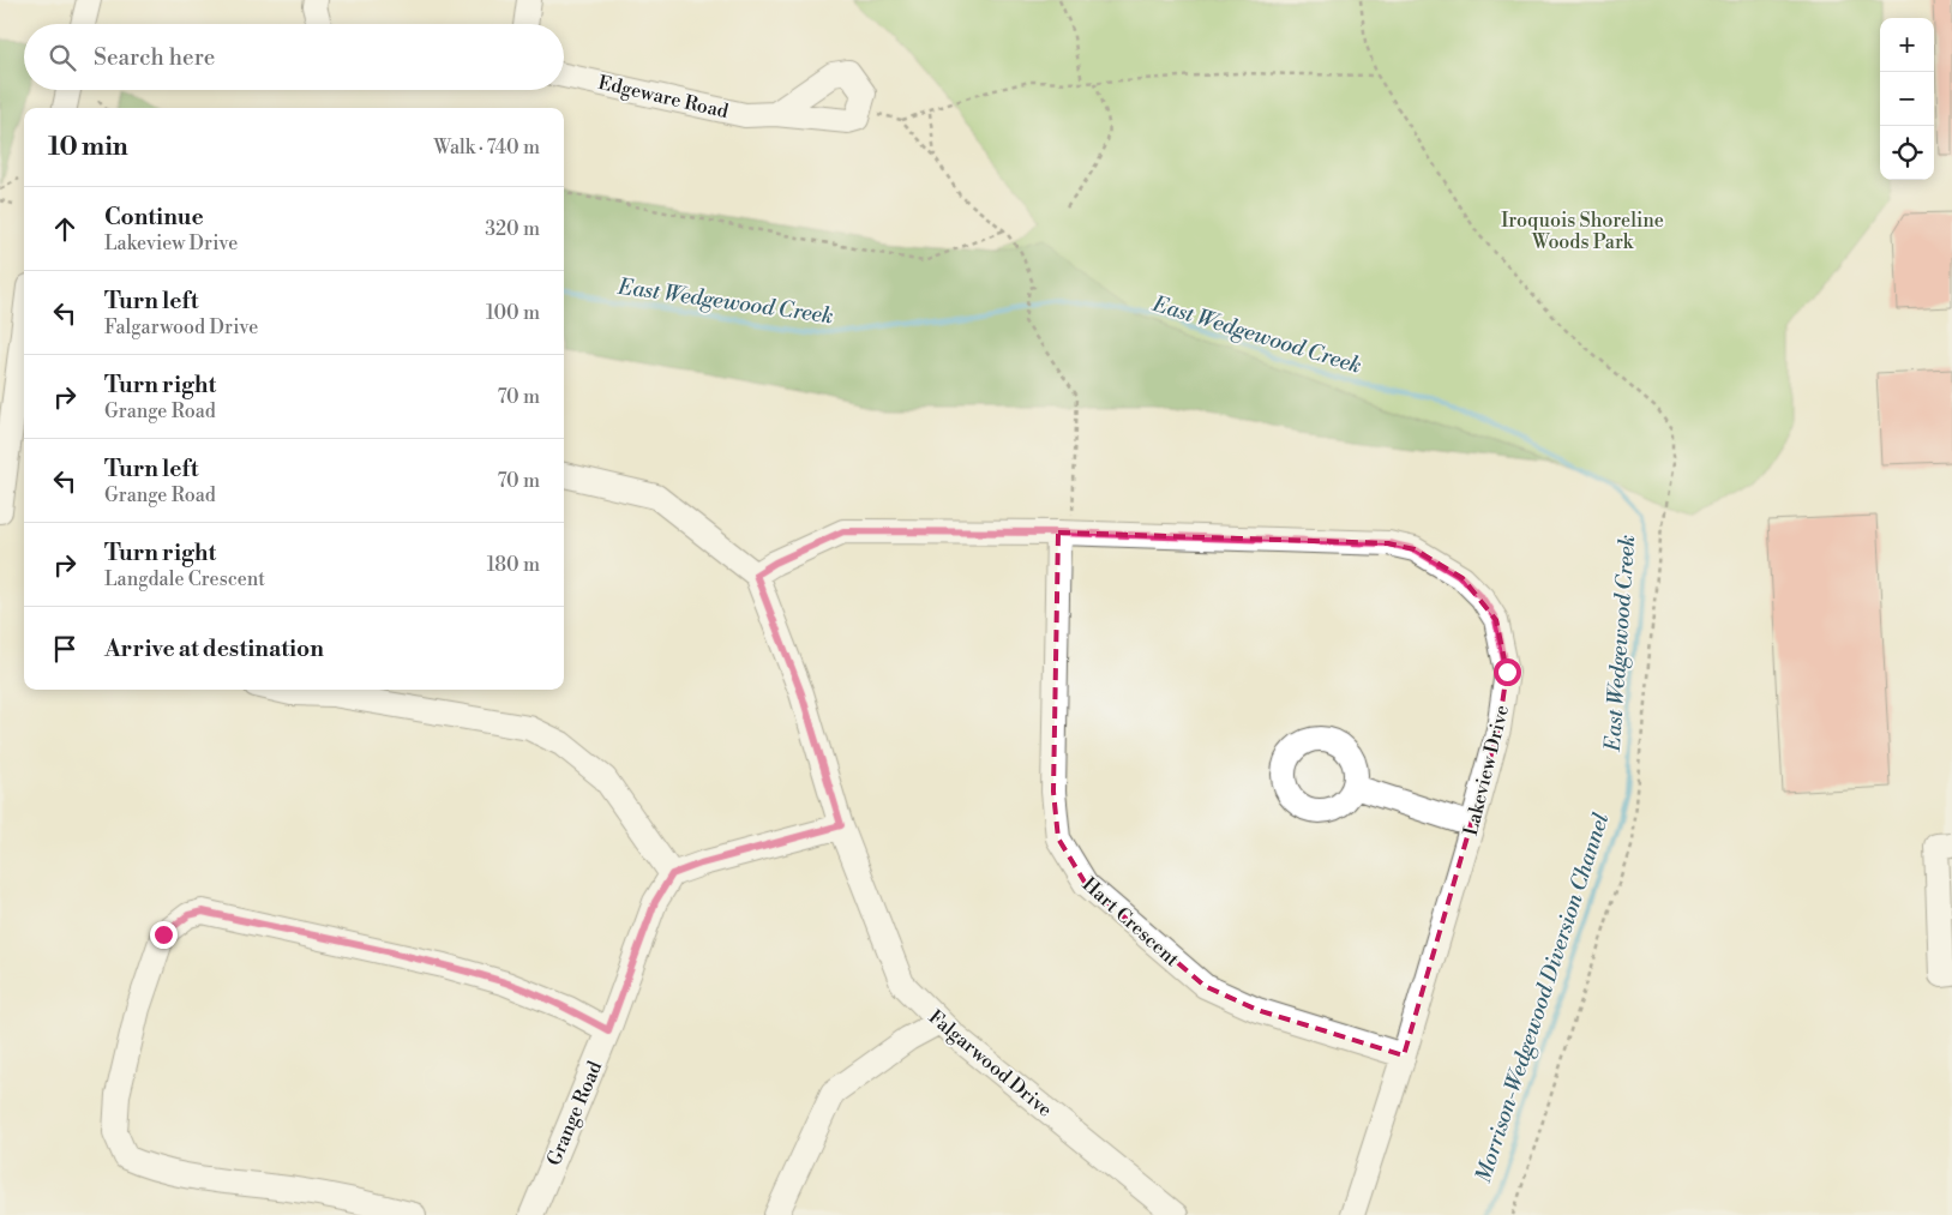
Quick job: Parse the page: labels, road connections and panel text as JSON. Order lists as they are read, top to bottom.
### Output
{
  "streets": {
    "street": [
      "Edgeware Road",
      "Lakeview Drive",
      "Hart Crescent",
      "Falgarwood Drive",
      "Grange Road"
    ]
  },
  "crossings": [
    ["Lakeview Drive", "Hart Crescent"],
    ["Lakeview Drive", "Falgarwood Drive"]
  ],
  "water": ["East Wedgewood Creek", "Morrison-Wedgewood Diversion Channel"],
  "parks": ["Iroquois Shoreline Woods Park"],
  "page": {
    "map_buttons": ["+", "−"],
    "search": "Search here",
    "heading": ["10 min", "Walk · 740 m"],
    "list": [
      ["Continue", "Lakeview Drive", "320 m"],
      ["Turn left", "Falgarwood Drive", "100 m"],
      ["Turn right", "Grange Road", "70 m"],
      ["Turn left", "Grange Road", "70 m"],
      ["Turn right", "Langdale Crescent", "180 m"],
      "Arrive at destination"
    ]
  }
}
